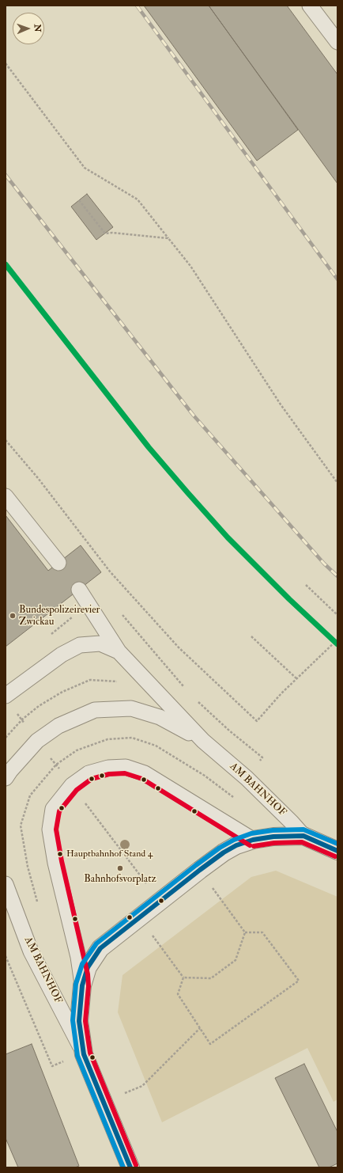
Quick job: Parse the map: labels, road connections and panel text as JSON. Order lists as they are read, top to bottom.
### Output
{
  "streets": {
    "street": ["AM BAHNHOF"]
  },
  "places": ["Bundespolizeirevier Zwickau", "Hauptbahnhof Stand 4", "Bahnhofsvorplatz"],
  "north": "right"
}
